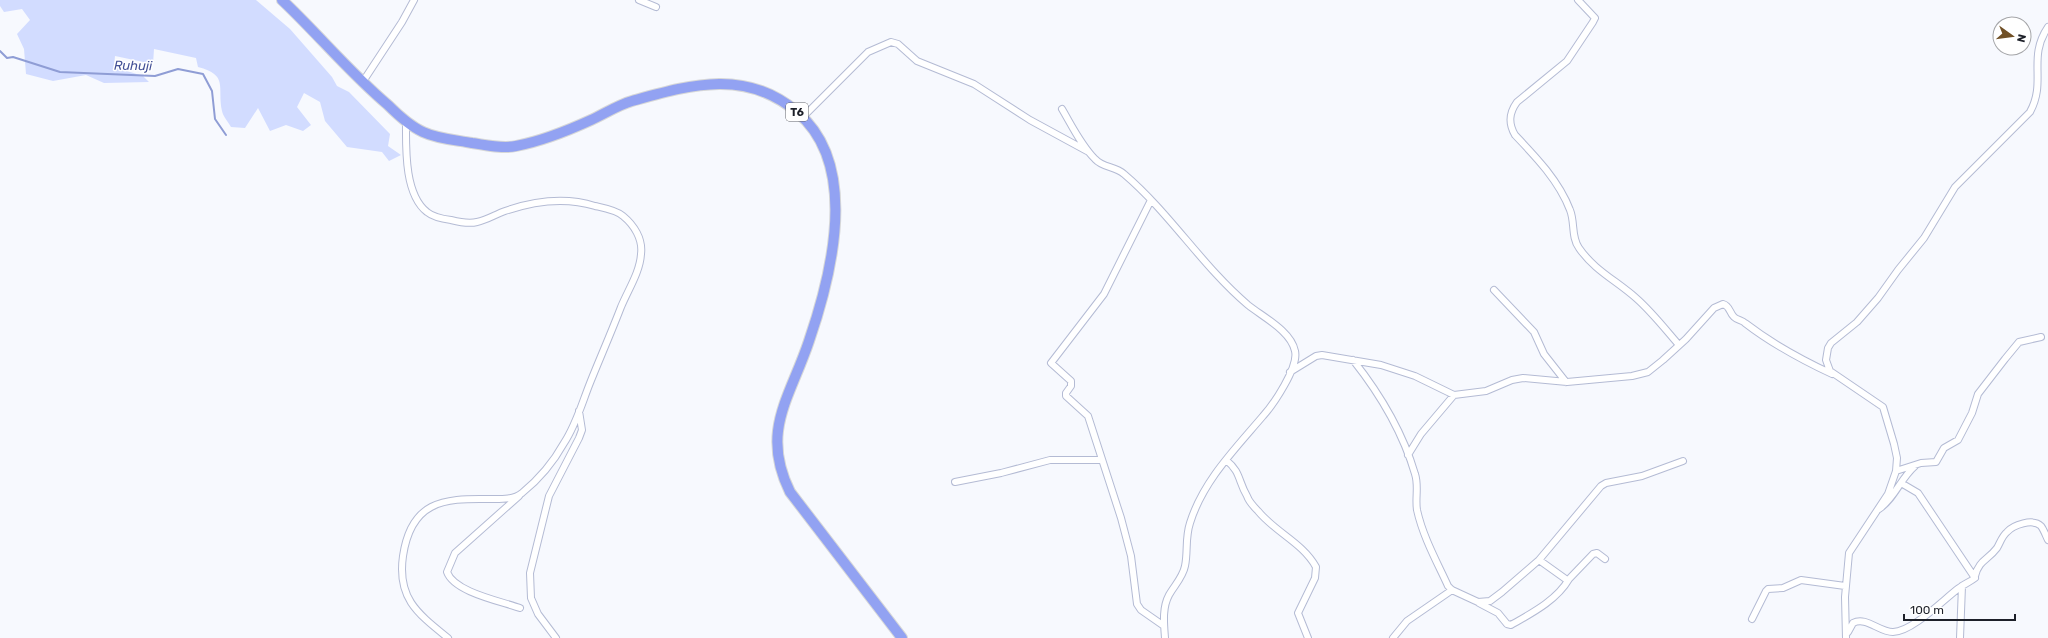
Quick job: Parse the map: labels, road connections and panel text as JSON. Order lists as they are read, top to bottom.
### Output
{
  "streets": {
    "highway": ["T6"]
  },
  "water": ["Ruhuji"],
  "scale_bar": "100 m",
  "north": "right"
}
